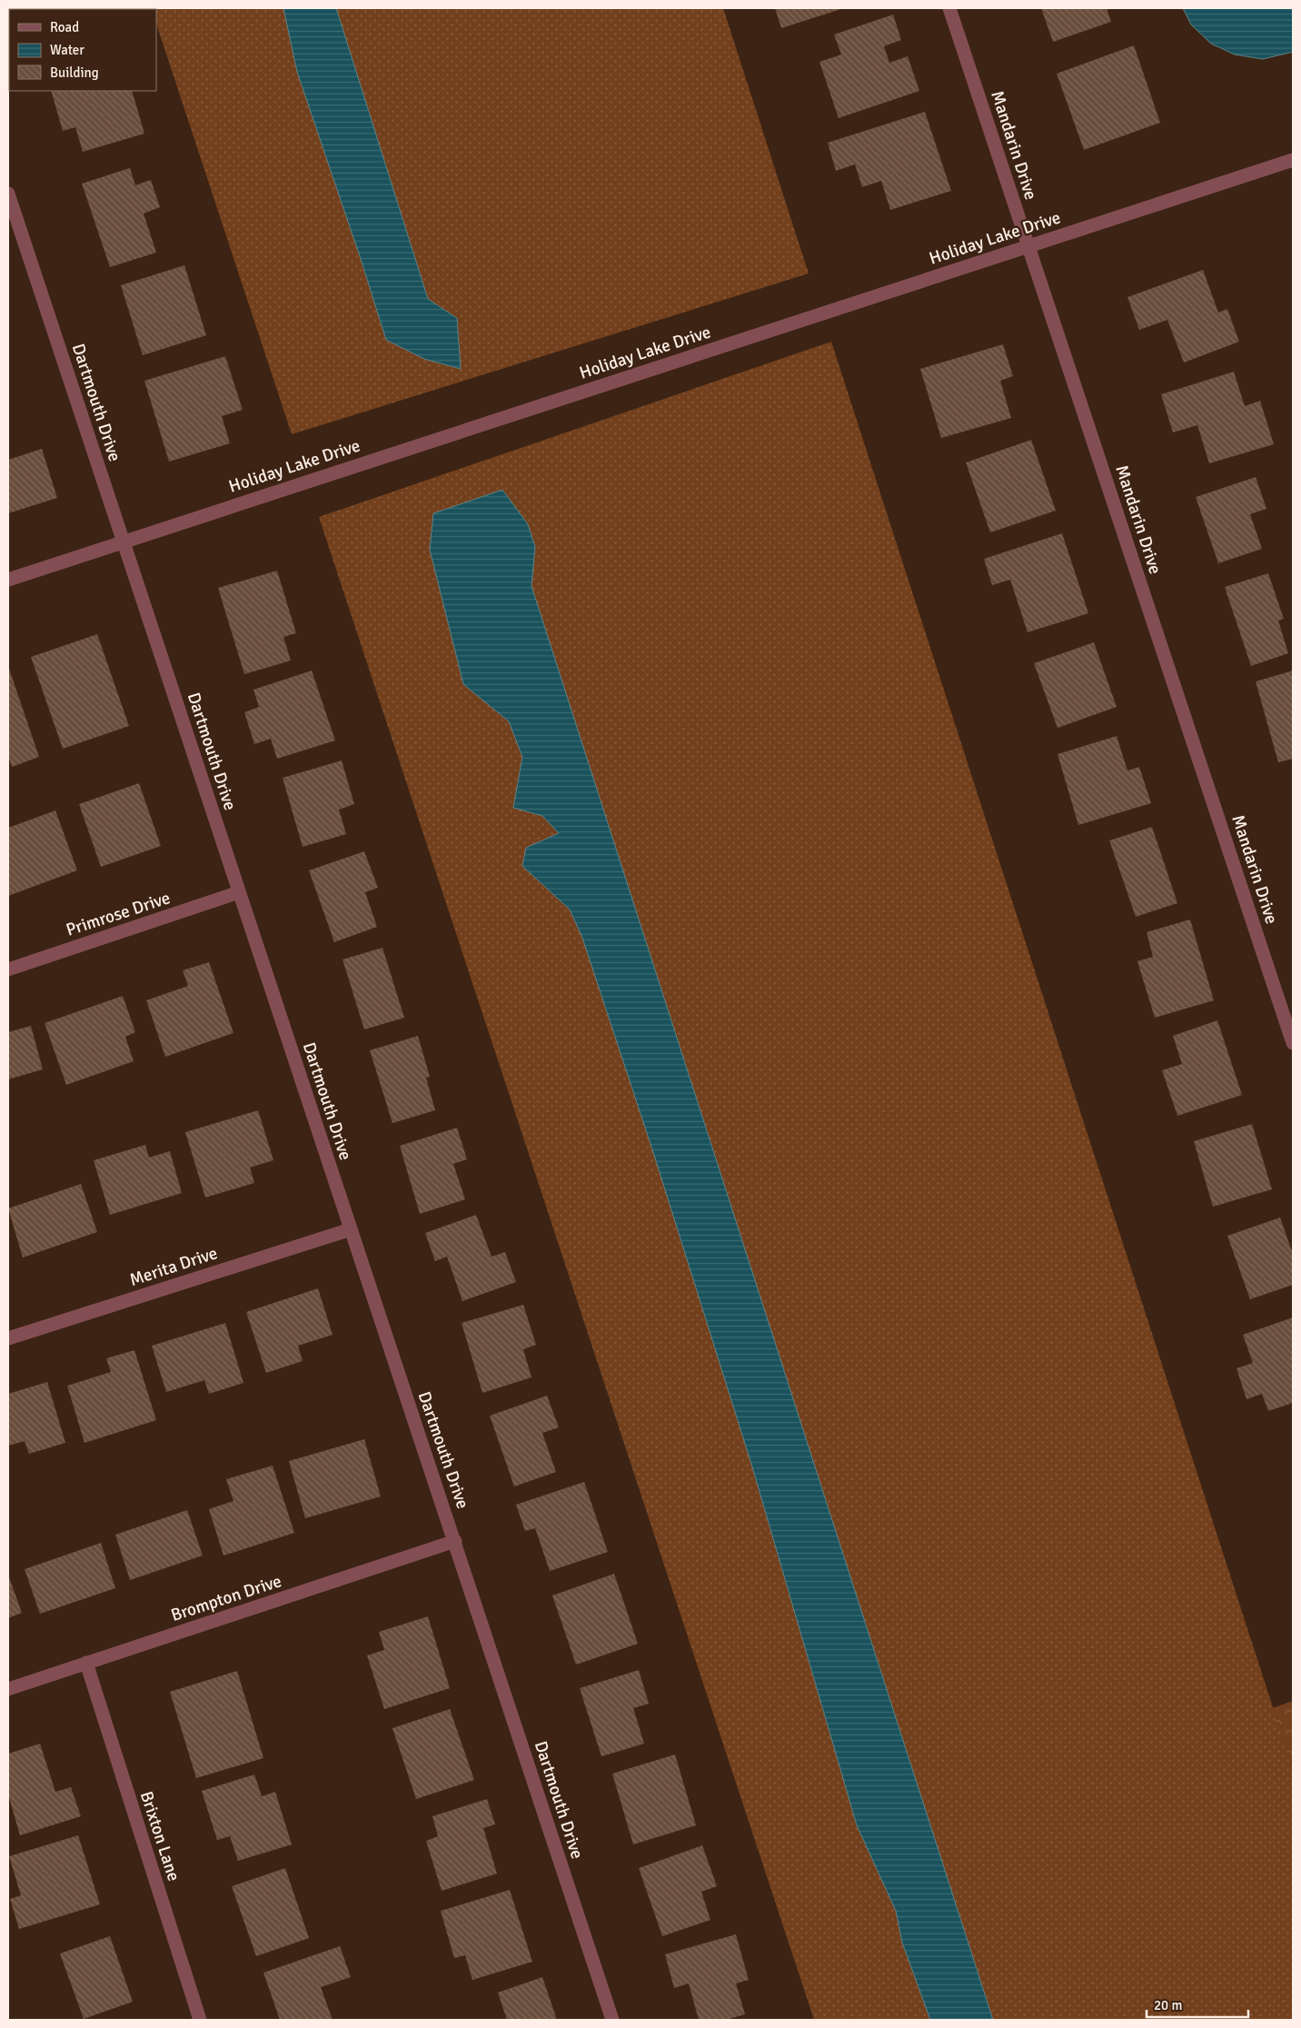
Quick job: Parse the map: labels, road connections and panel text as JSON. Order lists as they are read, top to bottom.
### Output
{
  "streets": {
    "street": [
      "Mandarin Drive",
      "Holiday Lake Drive",
      "Dartmouth Drive",
      "Primrose Drive",
      "Merita Drive",
      "Brompton Drive",
      "Brixton Lane"
    ]
  },
  "crossings": [
    ["Mandarin Drive", "Holiday Lake Drive"],
    ["Holiday Lake Drive", "Dartmouth Drive"],
    ["Dartmouth Drive", "Primrose Drive"],
    ["Dartmouth Drive", "Merita Drive"],
    ["Dartmouth Drive", "Brompton Drive"],
    ["Brompton Drive", "Brixton Lane"]
  ],
  "legend": ["Road", "Water", "Building"],
  "scale_bar": "20 m"
}
